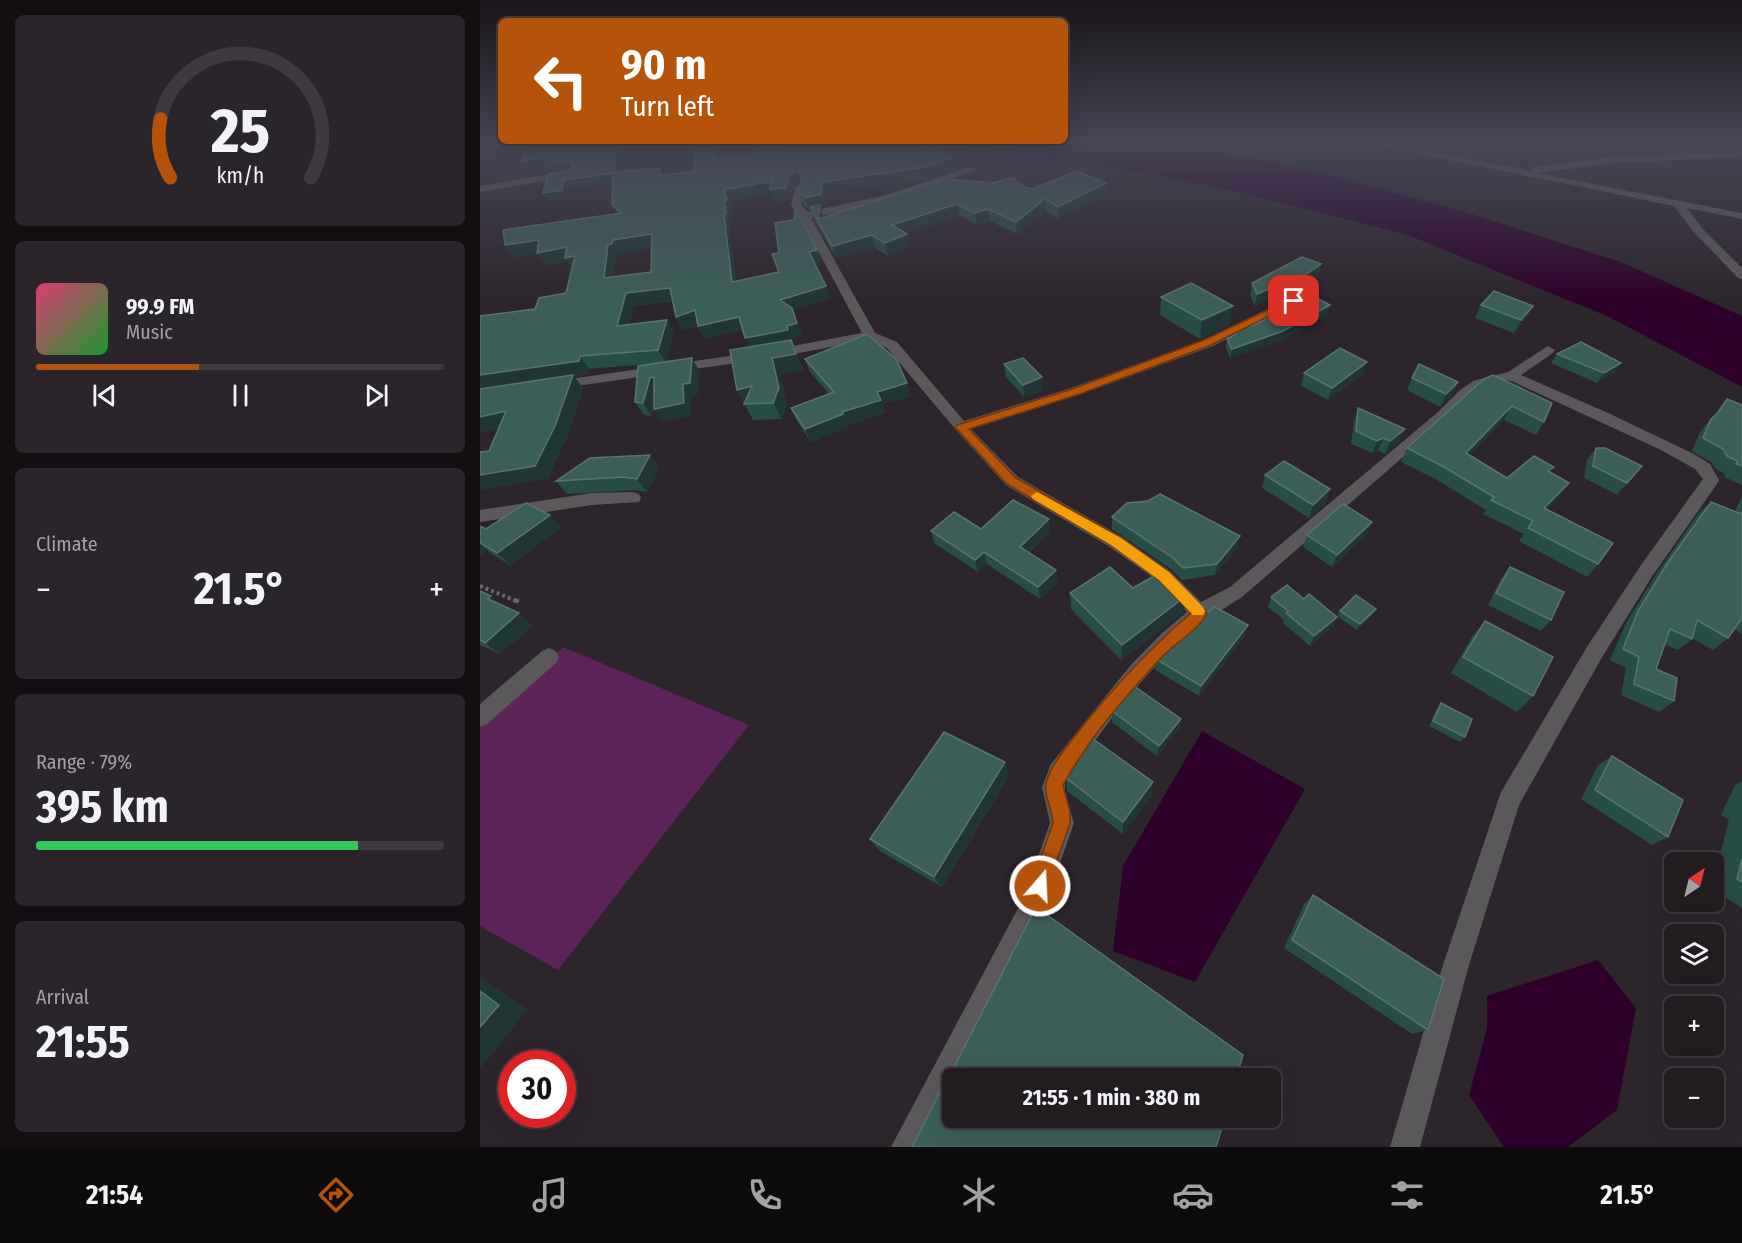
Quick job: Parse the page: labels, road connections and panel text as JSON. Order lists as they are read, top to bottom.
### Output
{
  "north": "top right",
  "page": {
    "turn": ["90 m", "Turn left"],
    "song": ["99.9 FM", "Music"],
    "tile": [
      "Climate",
      ["Range · 79%", "395 km"],
      ["Arrival", "21:55"]
    ],
    "heat": ["−", "21.5°", "+"],
    "map_buttons": ["+", "−"],
    "limit": "30",
    "trip": "21:55 · 1 min · 380 m",
    "tabs": ["21:54", "21.5°"],
    "gauge": ["25", "km/h"]
  }
}
